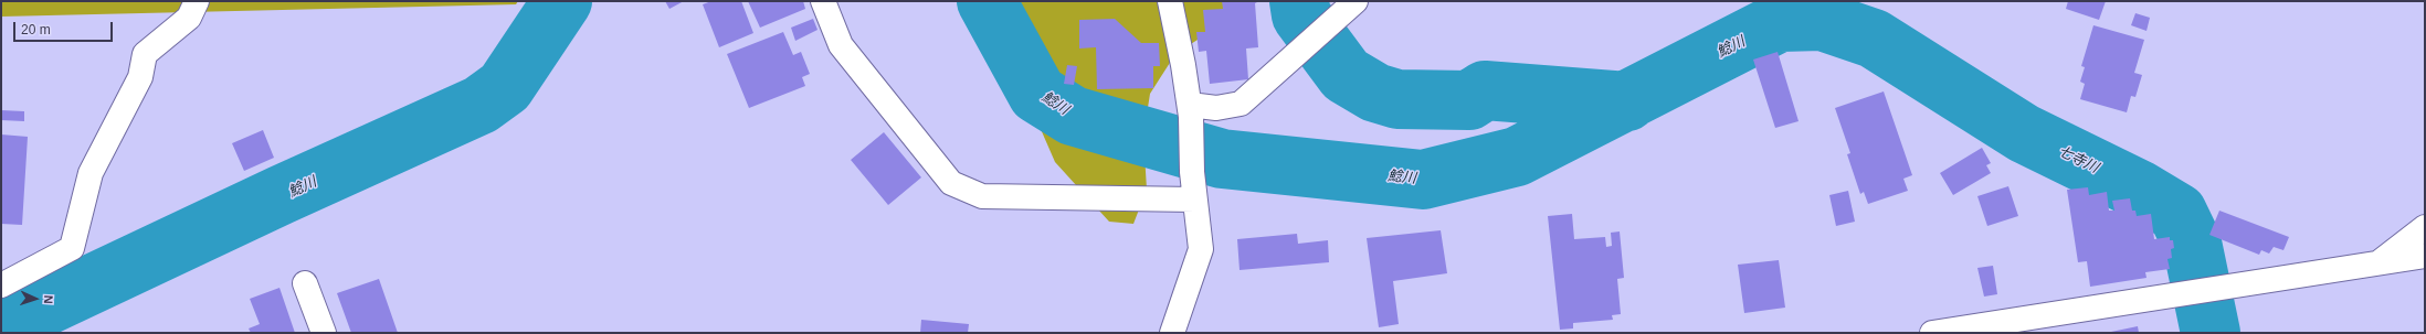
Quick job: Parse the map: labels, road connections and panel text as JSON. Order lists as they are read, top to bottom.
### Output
{
  "water": ["鯰川", "七寺川"],
  "scale_bar": "20 m",
  "north": "right"
}
